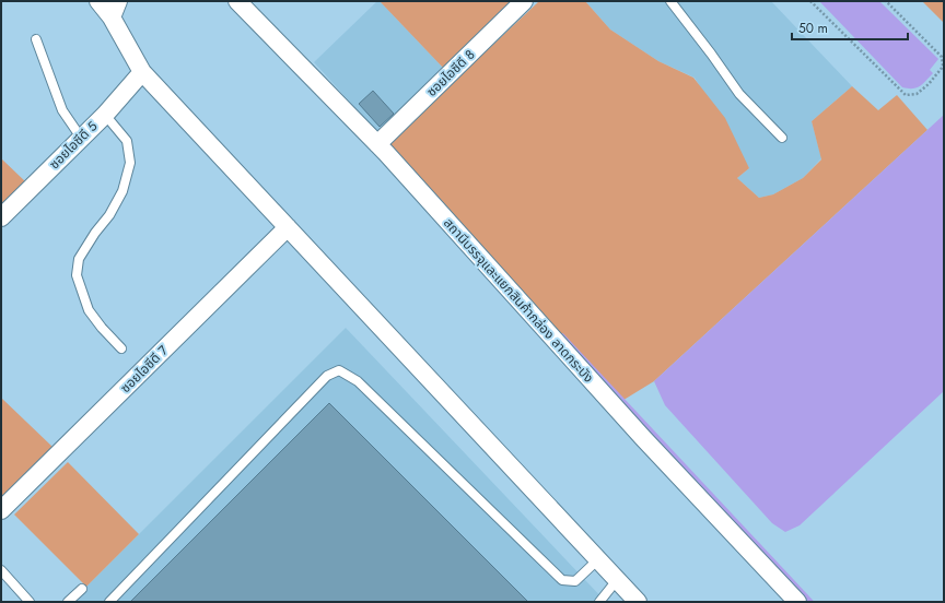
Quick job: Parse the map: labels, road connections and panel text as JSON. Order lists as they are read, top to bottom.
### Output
{
  "streets": {
    "street": [
      "ซอยไอซีดี 8",
      "ซอยไอซีดี 5",
      "สถานีบรรจุและแยกสินค้ากล่อง ลาดกระบัง",
      "ซอยไอซีดี 7"
    ]
  },
  "crossings": [
    ["ซอยไอซีดี 8", "สถานีบรรจุและแยกสินค้ากล่อง ลาดกระบัง"]
  ],
  "scale_bar": "50 m"
}
